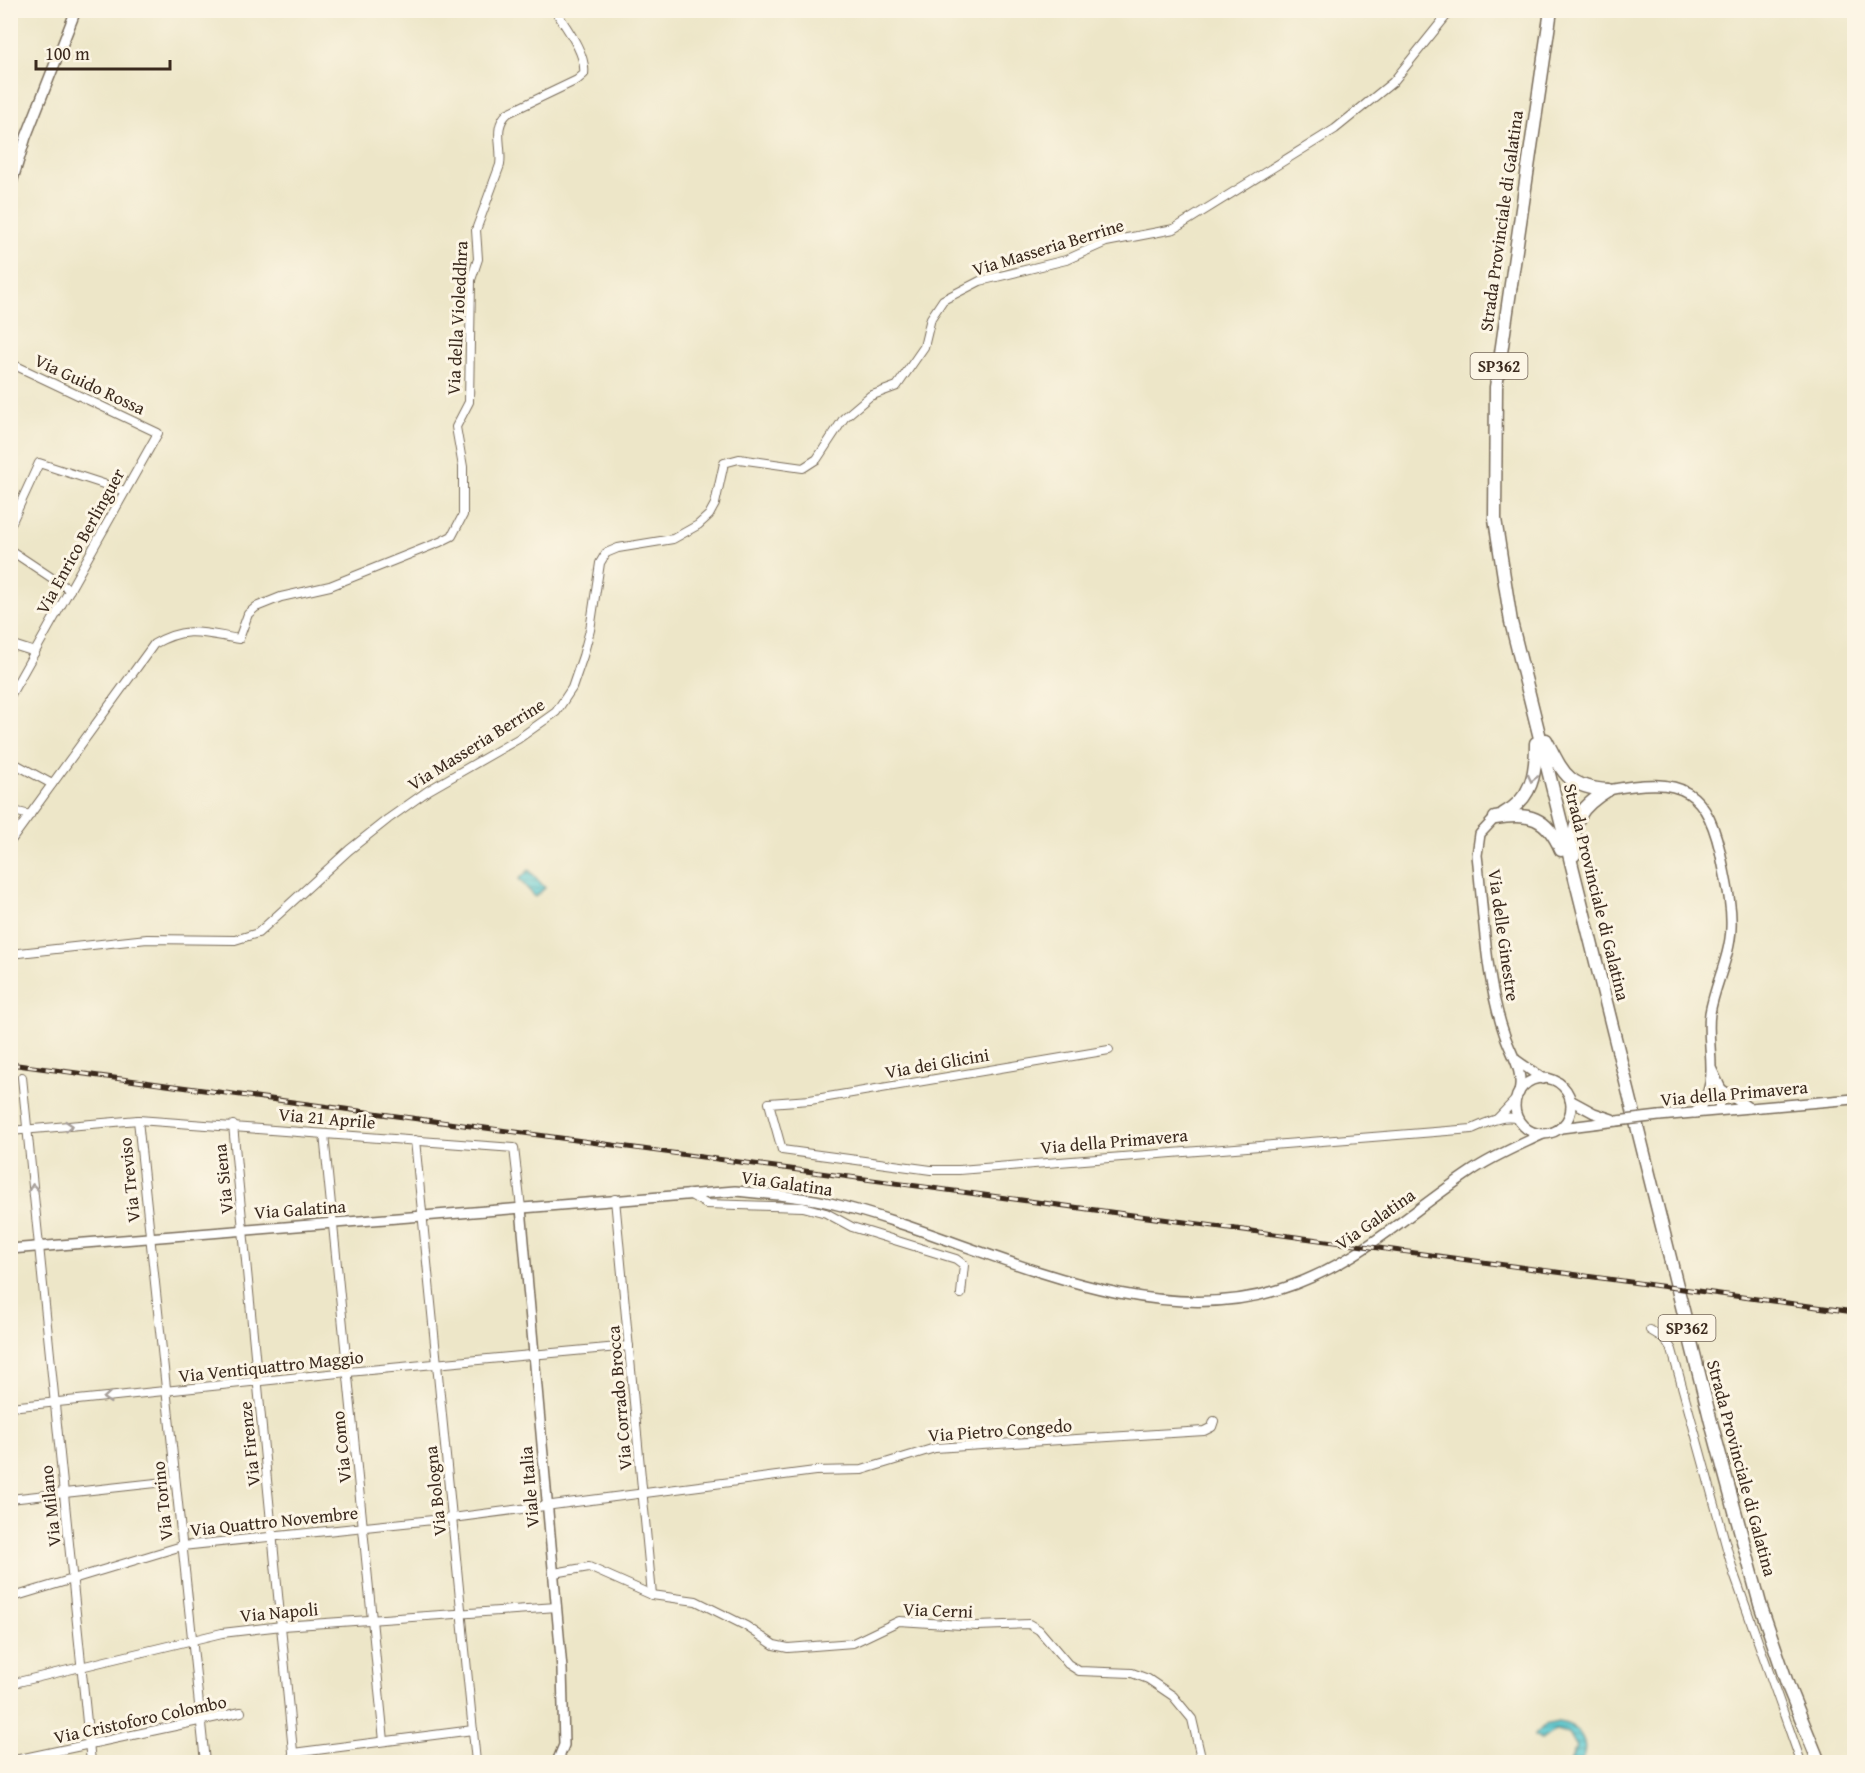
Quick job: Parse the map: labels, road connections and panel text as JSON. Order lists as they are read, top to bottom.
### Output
{
  "streets": {
    "main road": ["Strada Provinciale di Galatina", "SP362"],
    "street": [
      "Via Masseria Berrine",
      "Via della Violeddhra",
      "Via Guido Rossa",
      "Via Enrico Berlinguer",
      "Via delle Ginestre",
      "Via dei Glicini",
      "Via della Primavera",
      "Via 21 Aprile",
      "Via Siena",
      "Via Treviso",
      "Via Galatina",
      "Via Ventiquattro Maggio",
      "Via Corrado Brocca",
      "Via Pietro Congedo",
      "Via Firenze",
      "Via Como",
      "Viale Italia",
      "Via Bologna",
      "Via Torino",
      "Via Milano",
      "Via Quattro Novembre",
      "Via Cerni",
      "Via Napoli",
      "Via Cristoforo Colombo"
    ]
  },
  "crossings": [
    ["Via Guido Rossa", "Via Enrico Berlinguer"],
    ["Via delle Ginestre", "Via della Primavera"],
    ["Via delle Ginestre", "Via Galatina"],
    ["Via dei Glicini", "Via della Primavera"],
    ["Via della Primavera", "Via Galatina"],
    ["Via 21 Aprile", "Via Siena"],
    ["Via 21 Aprile", "Via Treviso"],
    ["Via 21 Aprile", "Via Galatina"],
    ["Via 21 Aprile", "Via Como"],
    ["Via 21 Aprile", "Viale Italia"],
    ["Via 21 Aprile", "Via Bologna"],
    ["Via 21 Aprile", "Via Milano"],
    ["Via Siena", "Via Galatina"],
    ["Via Siena", "Via Firenze"],
    ["Via Treviso", "Via Galatina"],
    ["Via Treviso", "Via Torino"],
    ["Via Galatina", "Via Corrado Brocca"],
    ["Via Galatina", "Via Firenze"],
    ["Via Galatina", "Via Como"],
    ["Via Galatina", "Viale Italia"],
    ["Via Galatina", "Via Bologna"],
    ["Via Galatina", "Via Torino"],
    ["Via Galatina", "Via Milano"],
    ["Via Ventiquattro Maggio", "Via Corrado Brocca"],
    ["Via Ventiquattro Maggio", "Via Firenze"],
    ["Via Ventiquattro Maggio", "Via Como"],
    ["Via Ventiquattro Maggio", "Viale Italia"],
    ["Via Ventiquattro Maggio", "Via Bologna"],
    ["Via Ventiquattro Maggio", "Via Torino"],
    ["Via Ventiquattro Maggio", "Via Milano"],
    ["Via Corrado Brocca", "Via Pietro Congedo"],
    ["Via Corrado Brocca", "Via Cerni"],
    ["Via Pietro Congedo", "Viale Italia"],
    ["Via Pietro Congedo", "Via Quattro Novembre"],
    ["Via Firenze", "Via Quattro Novembre"],
    ["Via Firenze", "Via Napoli"],
    ["Via Como", "Via Quattro Novembre"],
    ["Via Como", "Via Napoli"],
    ["Viale Italia", "Via Quattro Novembre"],
    ["Viale Italia", "Via Cerni"],
    ["Viale Italia", "Via Napoli"],
    ["Via Bologna", "Via Quattro Novembre"],
    ["Via Bologna", "Via Napoli"],
    ["Via Torino", "Via Quattro Novembre"],
    ["Via Torino", "Via Napoli"],
    ["Via Torino", "Via Cristoforo Colombo"],
    ["Via Milano", "Via Quattro Novembre"],
    ["Via Milano", "Via Napoli"],
    ["Via Milano", "Via Cristoforo Colombo"]
  ],
  "scale_bar": "100 m"
}
